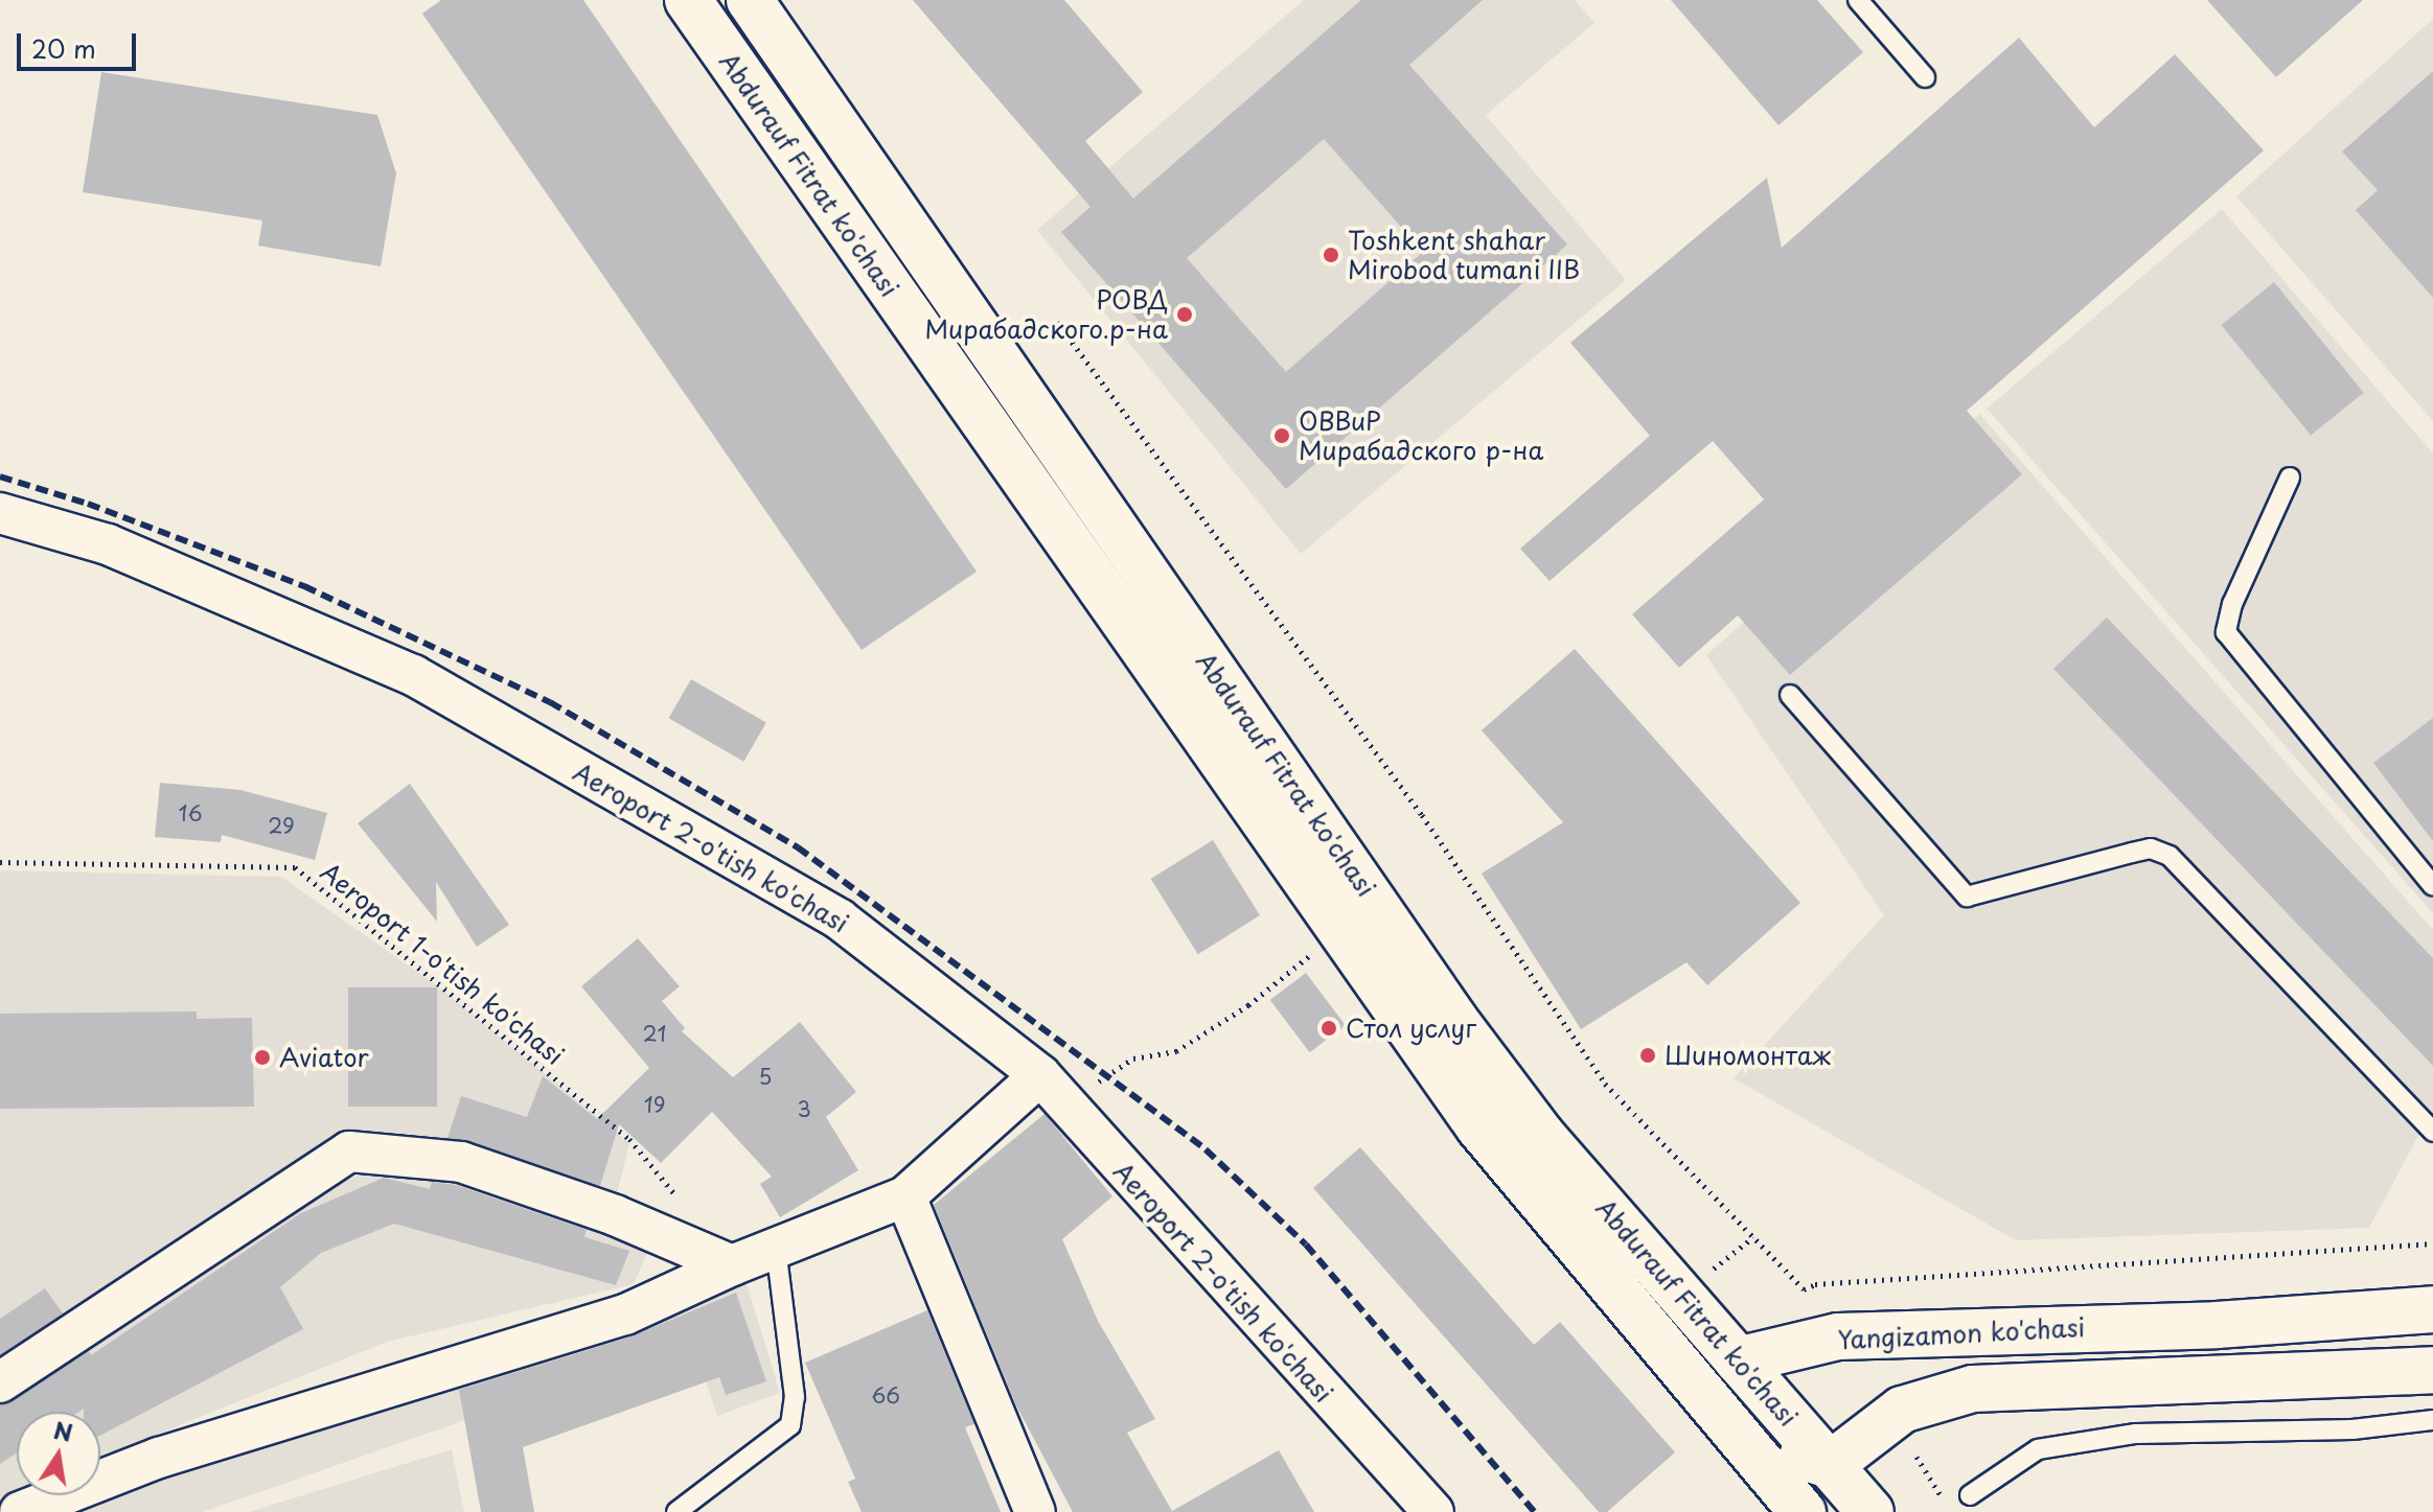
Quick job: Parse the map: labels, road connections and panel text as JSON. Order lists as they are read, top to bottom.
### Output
{
  "streets": {
    "main road": ["Abdurauf Fitrat ko'chasi", "Yangizamon ko'chasi"],
    "street": ["Aeroport 2-o'tish ko'chasi"],
    "path": ["Aeroport 1-o'tish ko'chasi"]
  },
  "crossings": [
    ["Abdurauf Fitrat ko'chasi", "Yangizamon ko'chasi"]
  ],
  "places": [
    "Toshkent shahar Mirobod tumani IIB",
    "РОВД Мирабадского.р-на",
    "ОВВиР Мирабадского р-на",
    "Стол услуг",
    "Шиномонтаж",
    "Aviator"
  ],
  "house_numbers": [
    "16",
    "29",
    "21",
    "5",
    "19",
    "3",
    "66"
  ],
  "scale_bar": "20 m",
  "north": "top"
}
